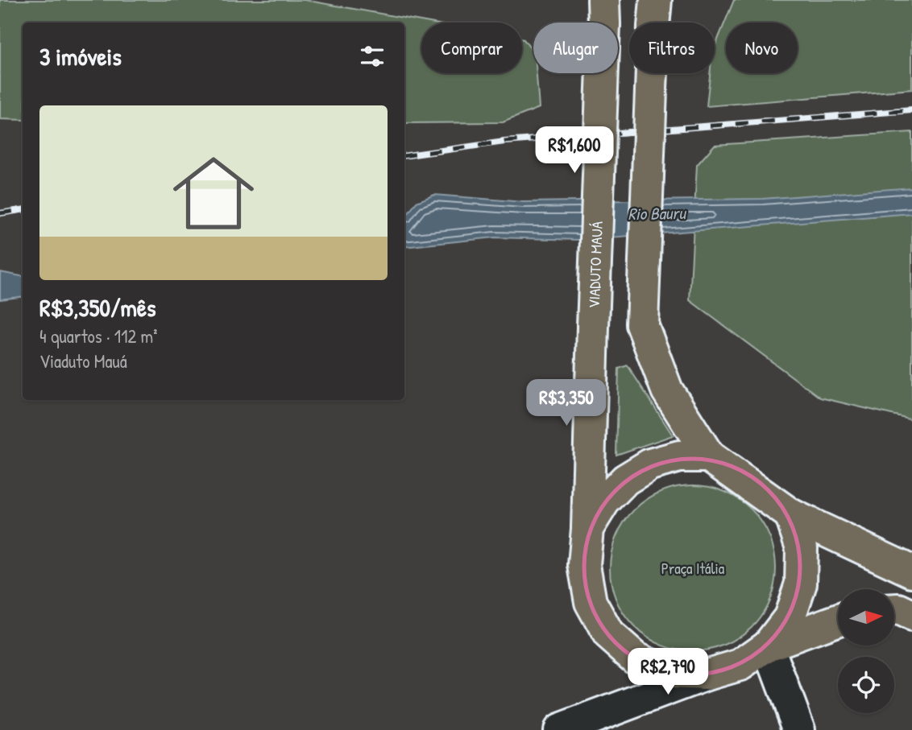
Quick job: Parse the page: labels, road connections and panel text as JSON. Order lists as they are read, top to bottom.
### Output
{
  "streets": {
    "main road": ["VIADUTO MAUÁ"]
  },
  "water": ["Rio Bauru"],
  "parks": ["Praça Itália"],
  "north": "right",
  "page": {
    "chip": [
      "Comprar",
      "Alugar",
      "Filtros",
      "Novo"
    ],
    "heading": "3 imóveis",
    "list": [
      {
        "name": "R$3,350/mês",
        "note": "4 quartos · 112 m² · Viaduto Mauá"
      }
    ],
    "price": ["R$1,600", "R$3,350", "R$2,790"]
  }
}
